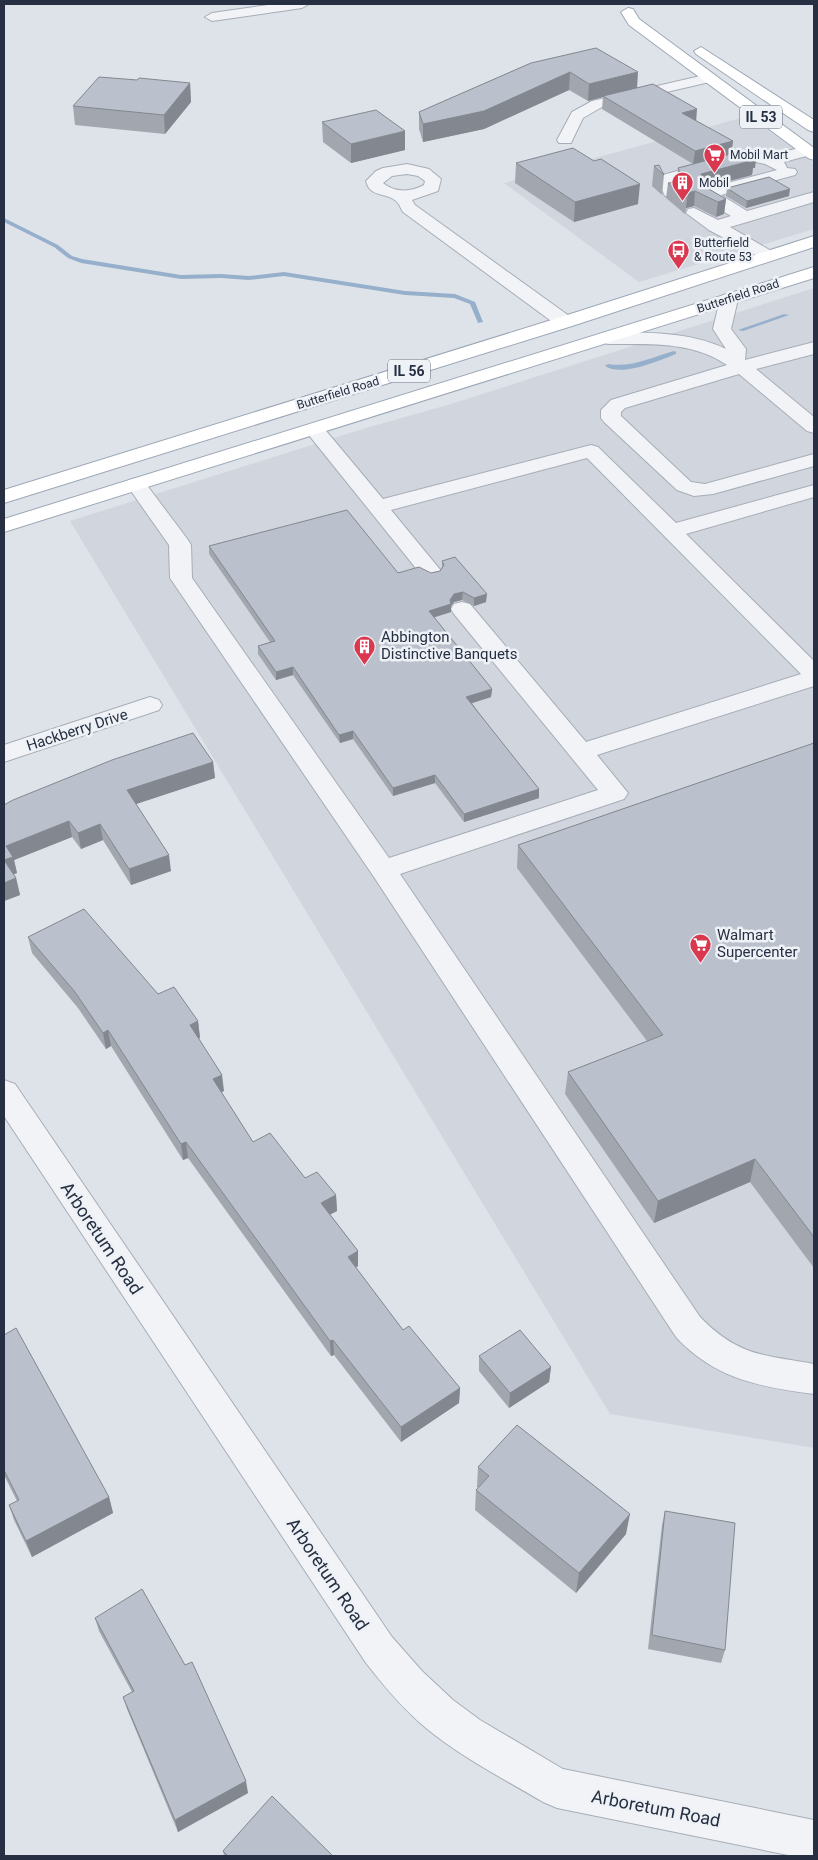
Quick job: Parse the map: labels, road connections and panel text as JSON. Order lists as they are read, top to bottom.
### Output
{
  "streets": {
    "main road": ["IL 53", "Butterfield Road", "IL 56"],
    "street": ["Hackberry Drive", "Arboretum Road"]
  },
  "places": {
    "supermarket": ["Mobil Mart", "Walmart Supercenter"],
    "building": ["Mobil", "Abbington Distinctive Banquets"],
    "bus stop": ["Butterfield & Route 53"]
  }
}
